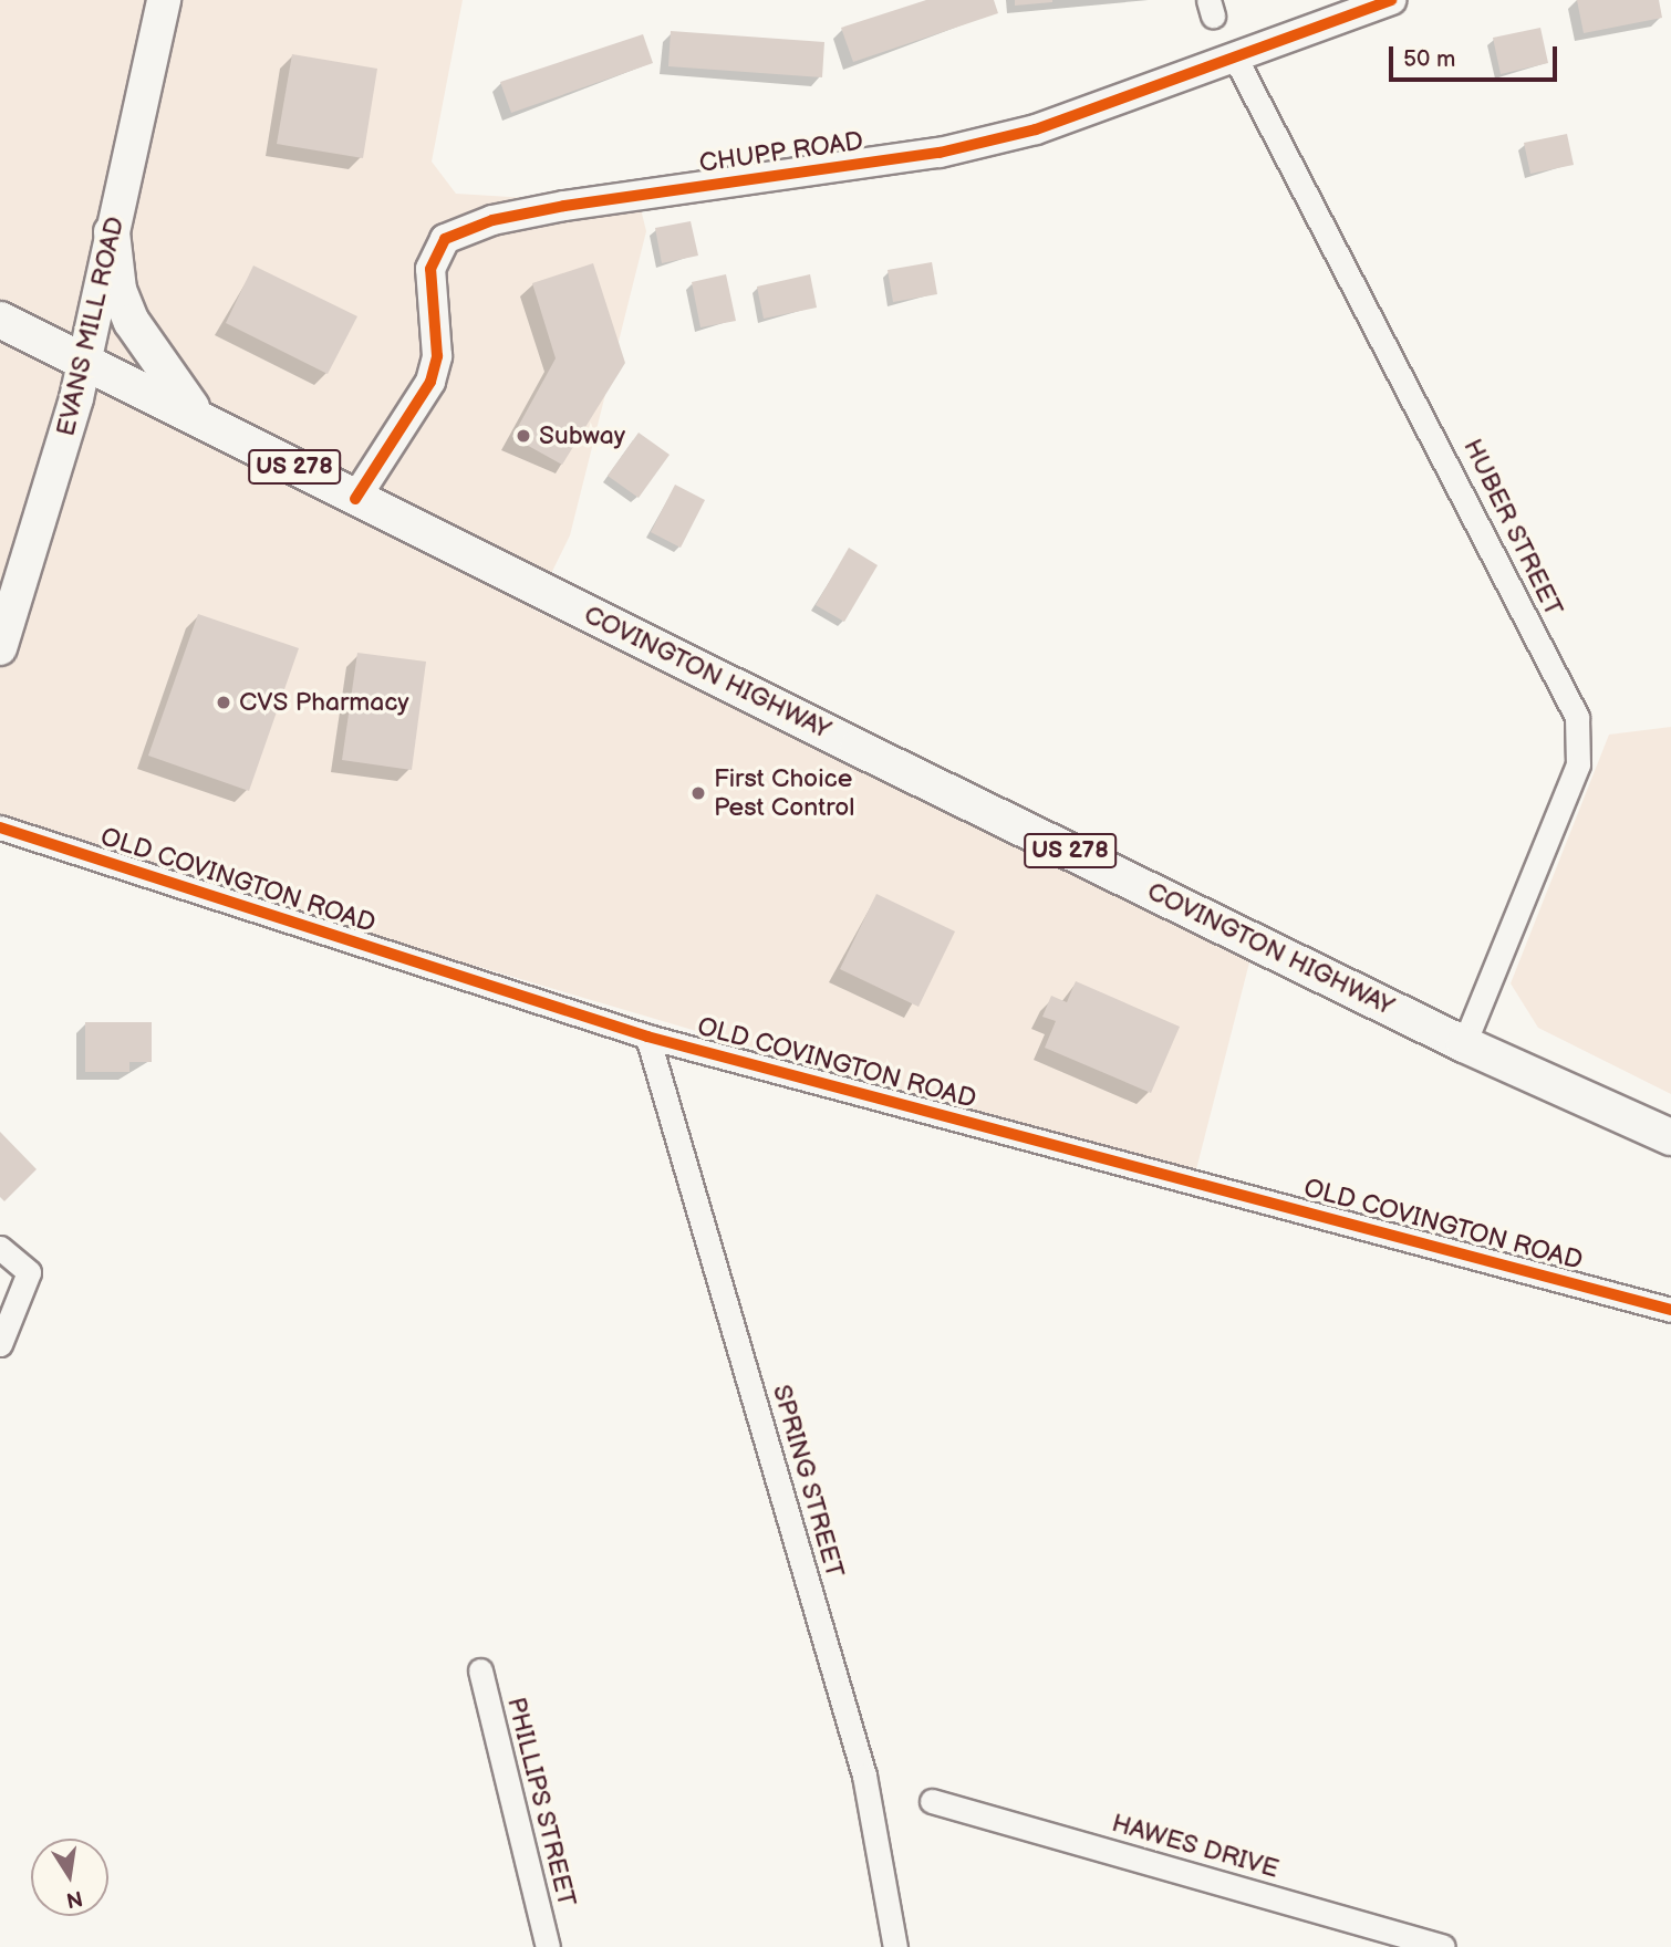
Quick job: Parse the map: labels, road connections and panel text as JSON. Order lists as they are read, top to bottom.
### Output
{
  "streets": {
    "main road": ["EVANS MILL ROAD", "US 278", "COVINGTON HIGHWAY"],
    "street": [
      "CHUPP ROAD",
      "HUBER STREET",
      "OLD COVINGTON ROAD",
      "SPRING STREET",
      "PHILLIPS STREET",
      "HAWES DRIVE"
    ]
  },
  "crossings": [
    ["CHUPP ROAD", "HUBER STREET"],
    ["CHUPP ROAD", "COVINGTON HIGHWAY"],
    ["EVANS MILL ROAD", "COVINGTON HIGHWAY"],
    ["HUBER STREET", "COVINGTON HIGHWAY"],
    ["OLD COVINGTON ROAD", "SPRING STREET"]
  ],
  "places": ["Subway", "CVS Pharmacy", "First Choice Pest Control"],
  "scale_bar": "50 m",
  "north": "bottom"
}
